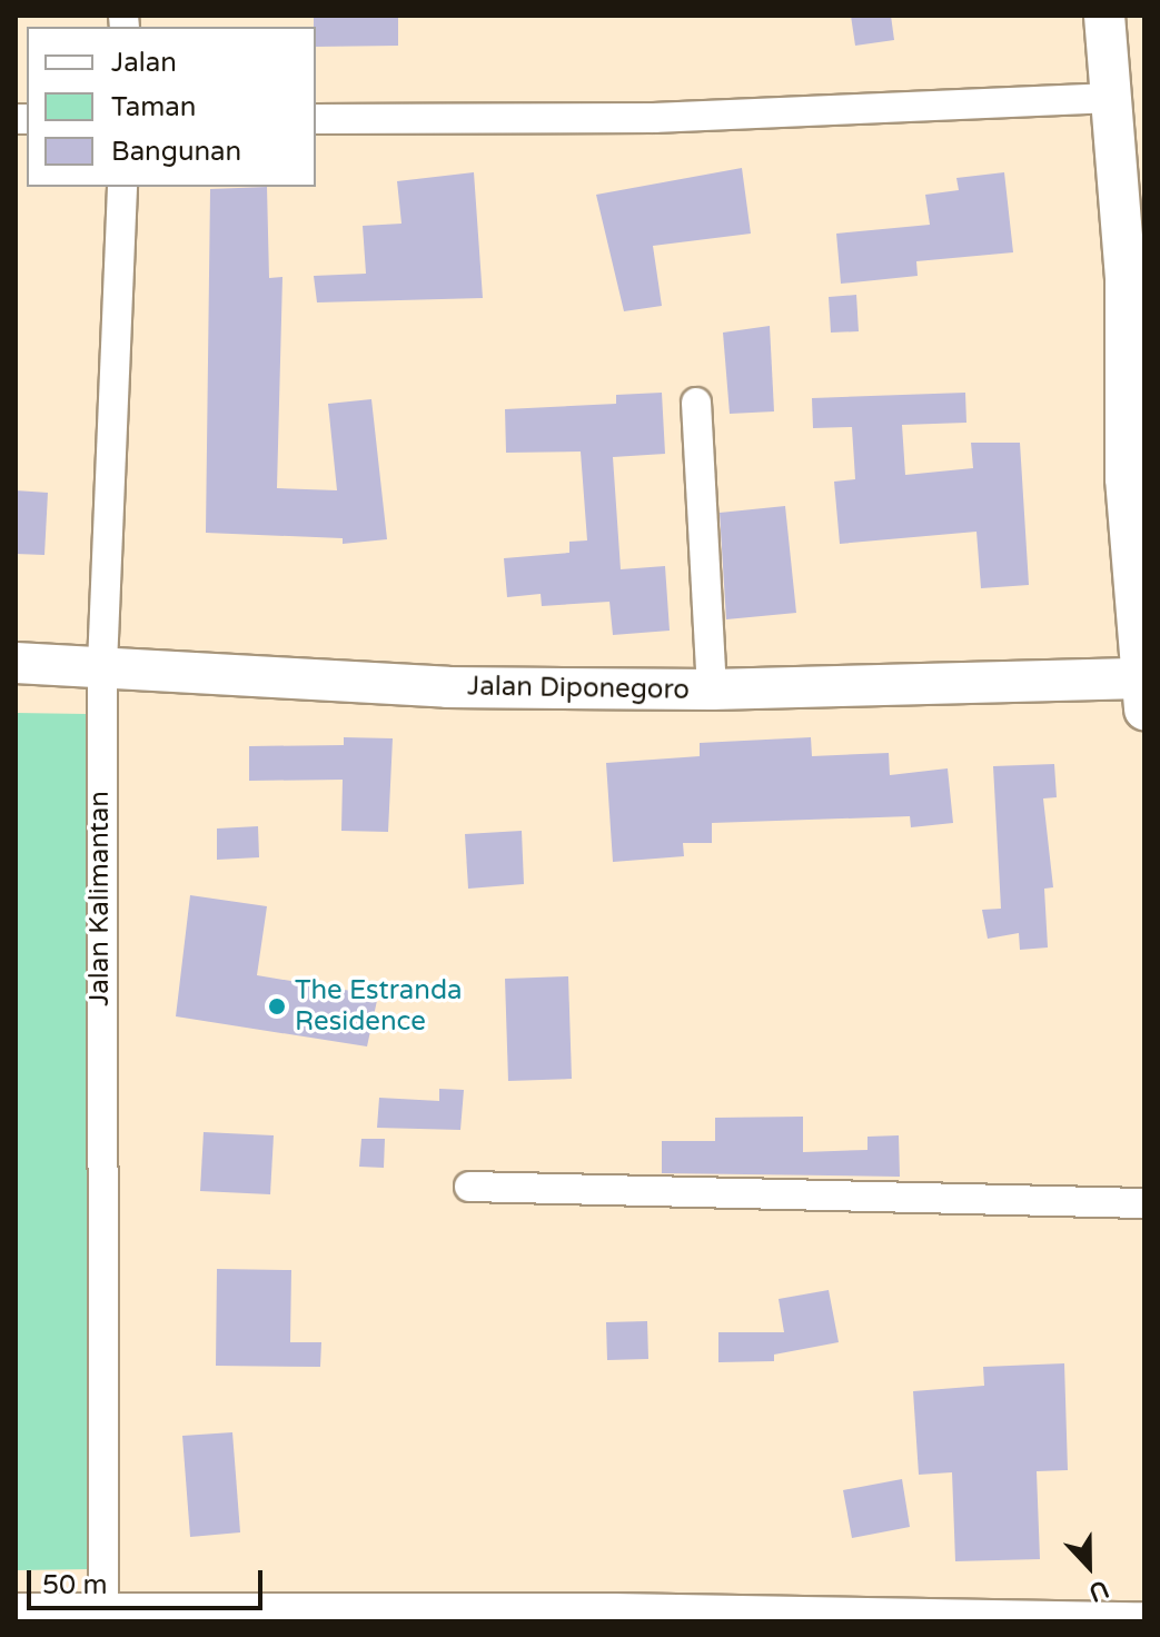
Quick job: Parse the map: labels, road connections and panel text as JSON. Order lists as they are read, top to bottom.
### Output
{
  "streets": {
    "main road": ["Jalan Diponegoro"],
    "street": ["Jalan Kalimantan"]
  },
  "crossings": [
    ["Jalan Diponegoro", "Jalan Kalimantan"]
  ],
  "places": ["The Estranda Residence"],
  "legend": ["Jalan", "Taman", "Bangunan"],
  "scale_bar": "50 m",
  "north": "bottom"
}
